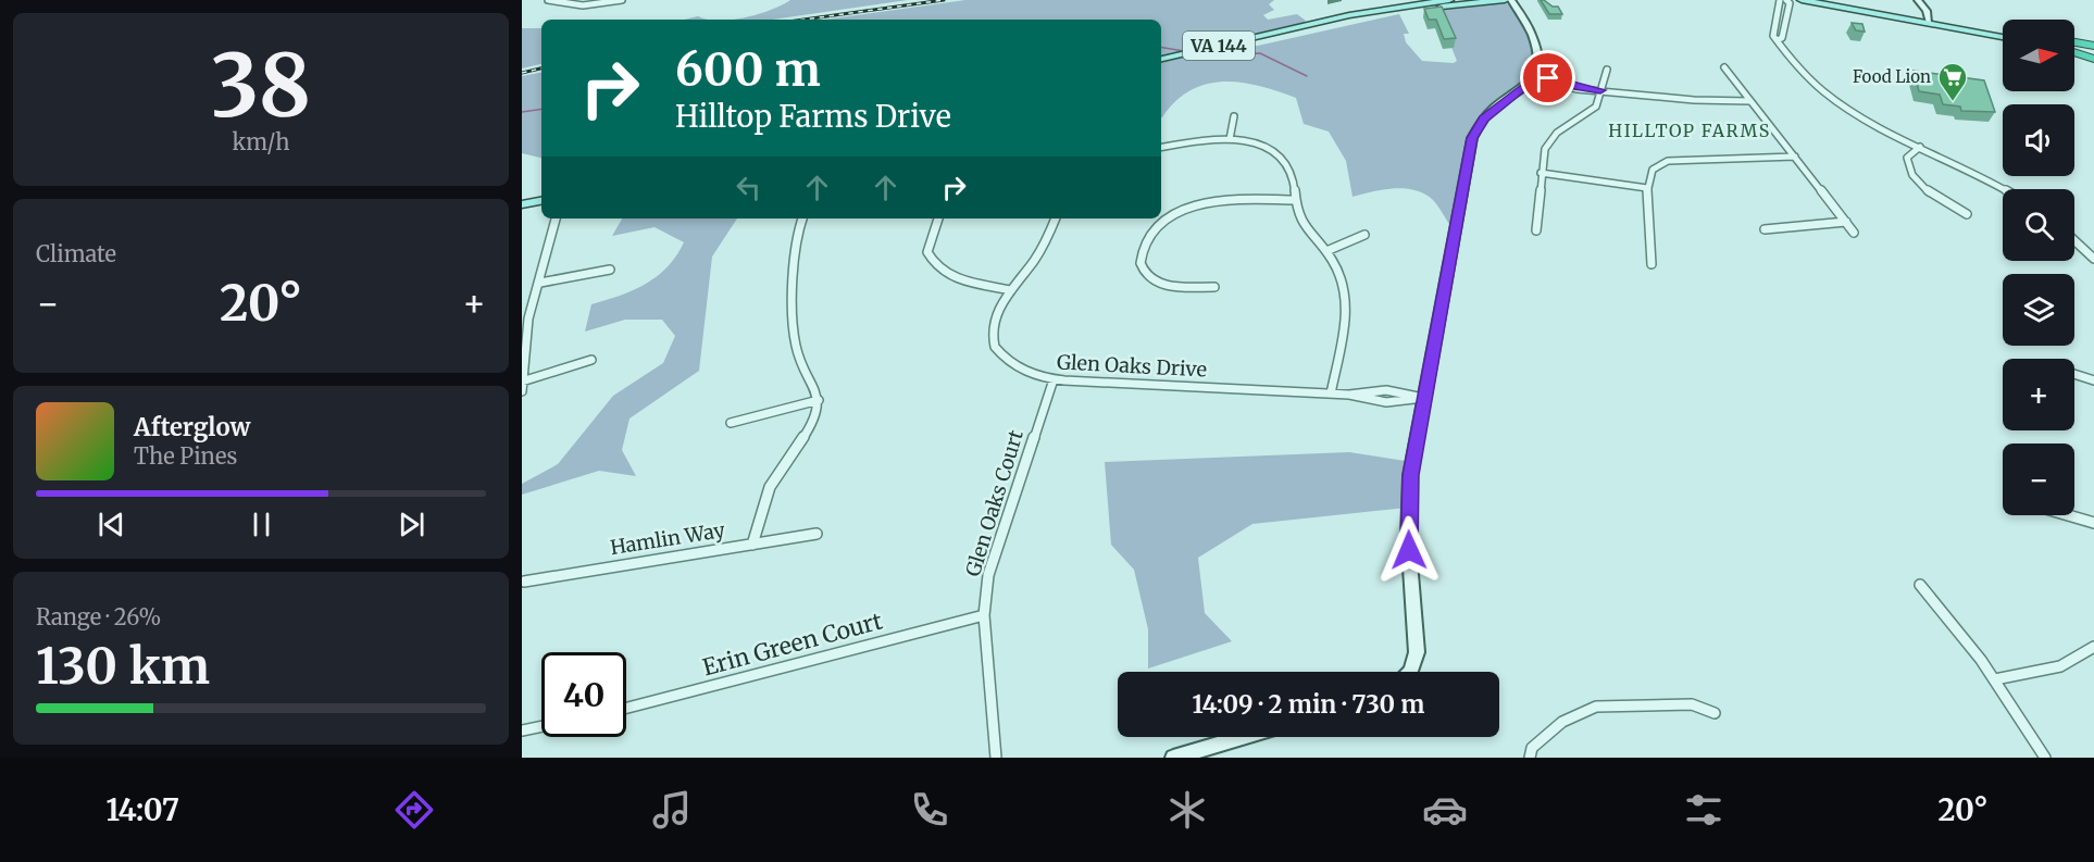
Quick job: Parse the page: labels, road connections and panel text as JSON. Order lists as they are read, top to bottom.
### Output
{
  "streets": {
    "main road": ["VA 144"],
    "street": [
      "Glen Oaks Drive",
      "Glen Oaks Court",
      "Hamlin Way",
      "Erin Green Court"
    ]
  },
  "crossings": [
    ["Glen Oaks Drive", "Glen Oaks Court"],
    ["Glen Oaks Court", "Erin Green Court"]
  ],
  "districts": ["HILLTOP FARMS"],
  "places": {
    "supermarket": ["Food Lion"]
  },
  "north": "right",
  "page": {
    "tile": [
      ["38", "km/h"],
      "Climate",
      ["Range · 26%", "130 km"]
    ],
    "map_buttons": ["+", "−"],
    "turn": ["600 m", "Hilltop Farms Drive"],
    "heat": ["−", "20°", "+"],
    "song": ["Afterglow", "The Pines"],
    "limit": "40",
    "trip": "14:09 · 2 min · 730 m",
    "tabs": ["14:07", "20°"]
  }
}
